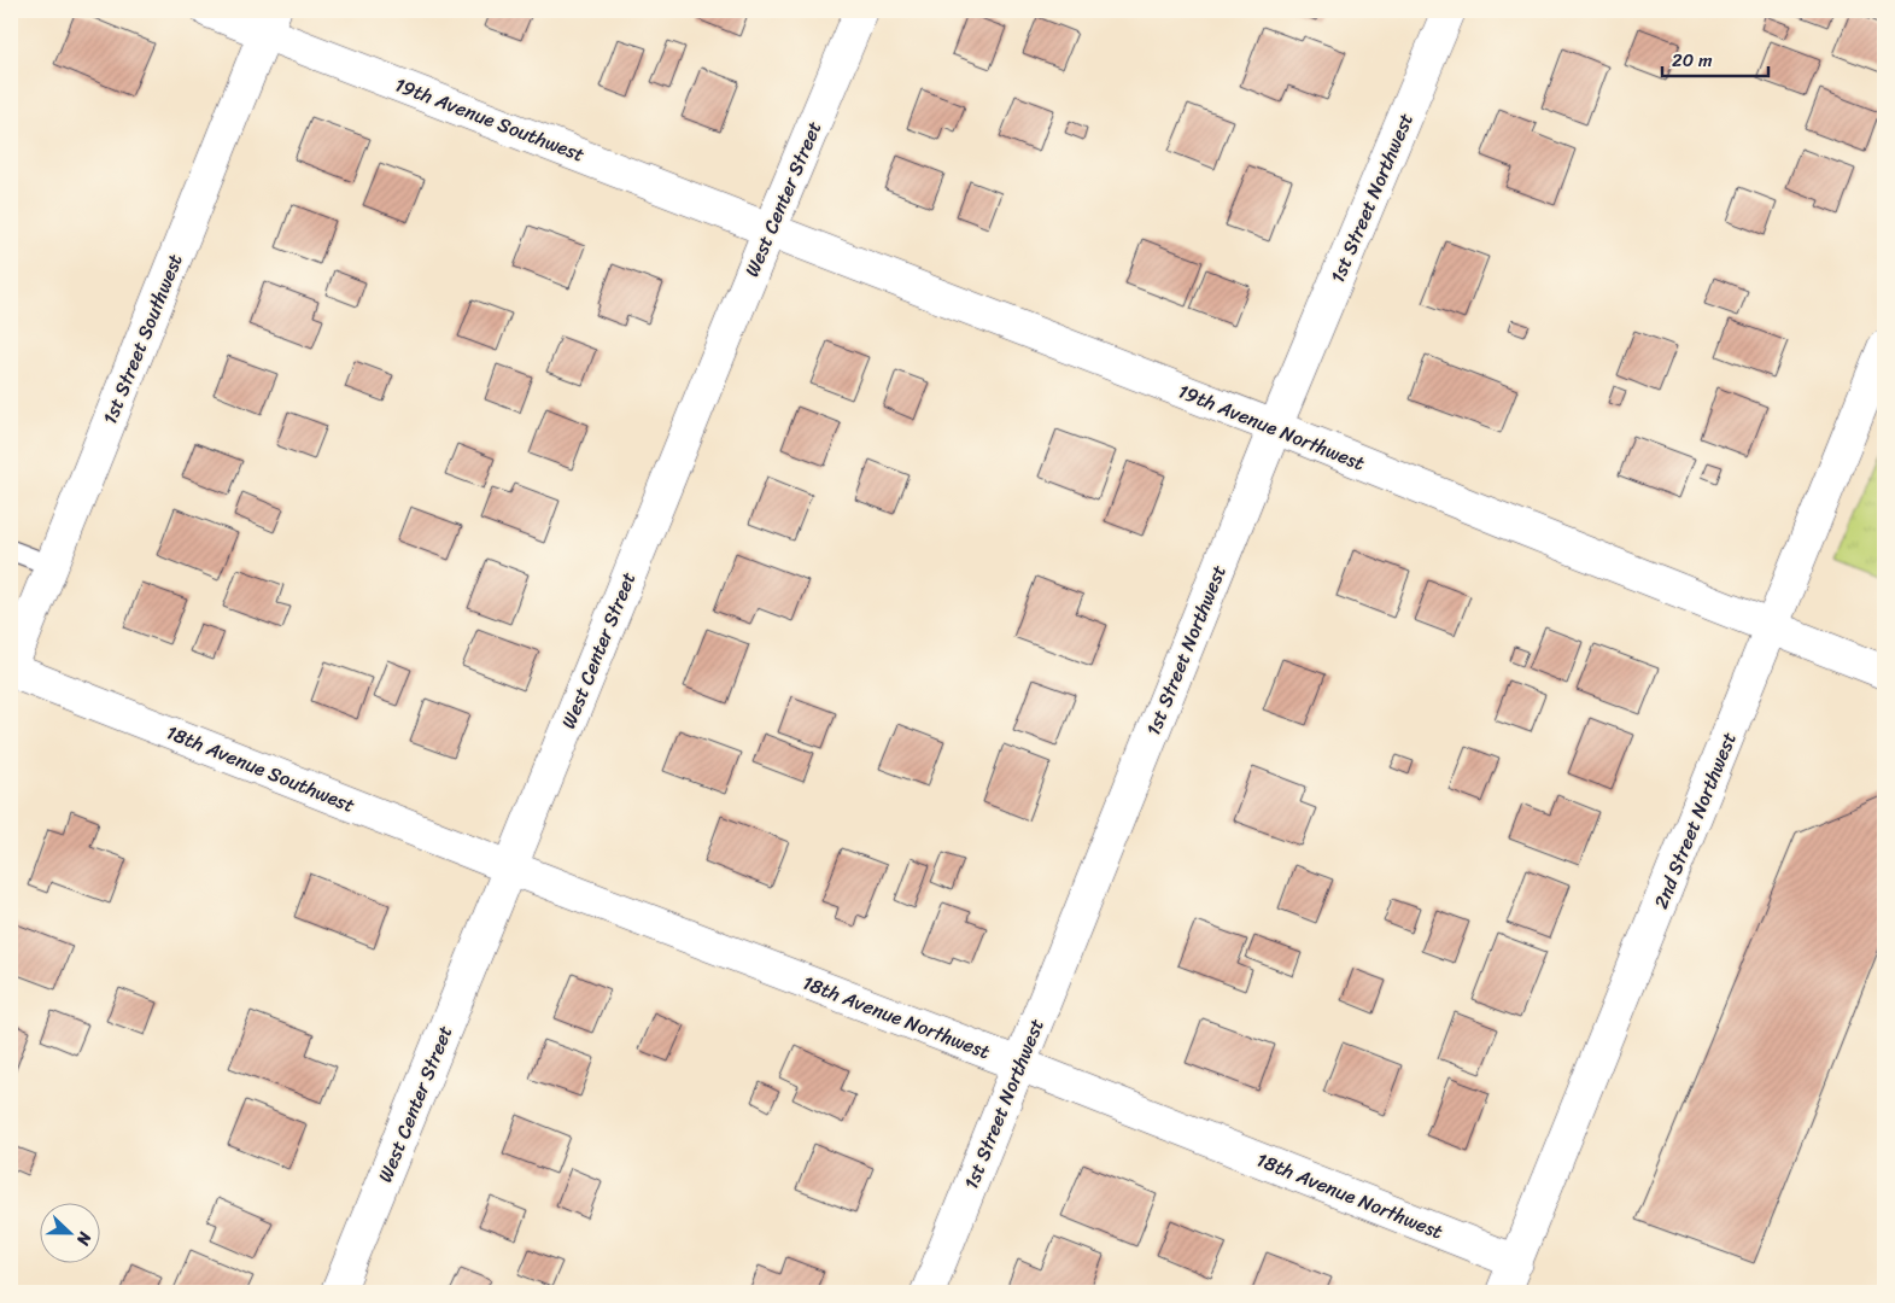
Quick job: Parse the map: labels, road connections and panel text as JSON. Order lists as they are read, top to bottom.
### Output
{
  "streets": {
    "street": [
      "19th Avenue Southwest",
      "1st Street Northwest",
      "West Center Street",
      "1st Street Southwest",
      "19th Avenue Northwest",
      "18th Avenue Southwest",
      "2nd Street Northwest",
      "18th Avenue Northwest"
    ]
  },
  "crossings": [
    ["19th Avenue Southwest", "West Center Street"],
    ["19th Avenue Southwest", "1st Street Southwest"],
    ["19th Avenue Southwest", "19th Avenue Northwest"],
    ["1st Street Northwest", "19th Avenue Northwest"],
    ["1st Street Northwest", "18th Avenue Northwest"],
    ["West Center Street", "19th Avenue Northwest"],
    ["West Center Street", "18th Avenue Southwest"],
    ["West Center Street", "18th Avenue Northwest"],
    ["1st Street Southwest", "18th Avenue Southwest"],
    ["19th Avenue Northwest", "2nd Street Northwest"],
    ["18th Avenue Southwest", "18th Avenue Northwest"],
    ["2nd Street Northwest", "18th Avenue Northwest"]
  ],
  "scale_bar": "20 m",
  "north": "right"
}
